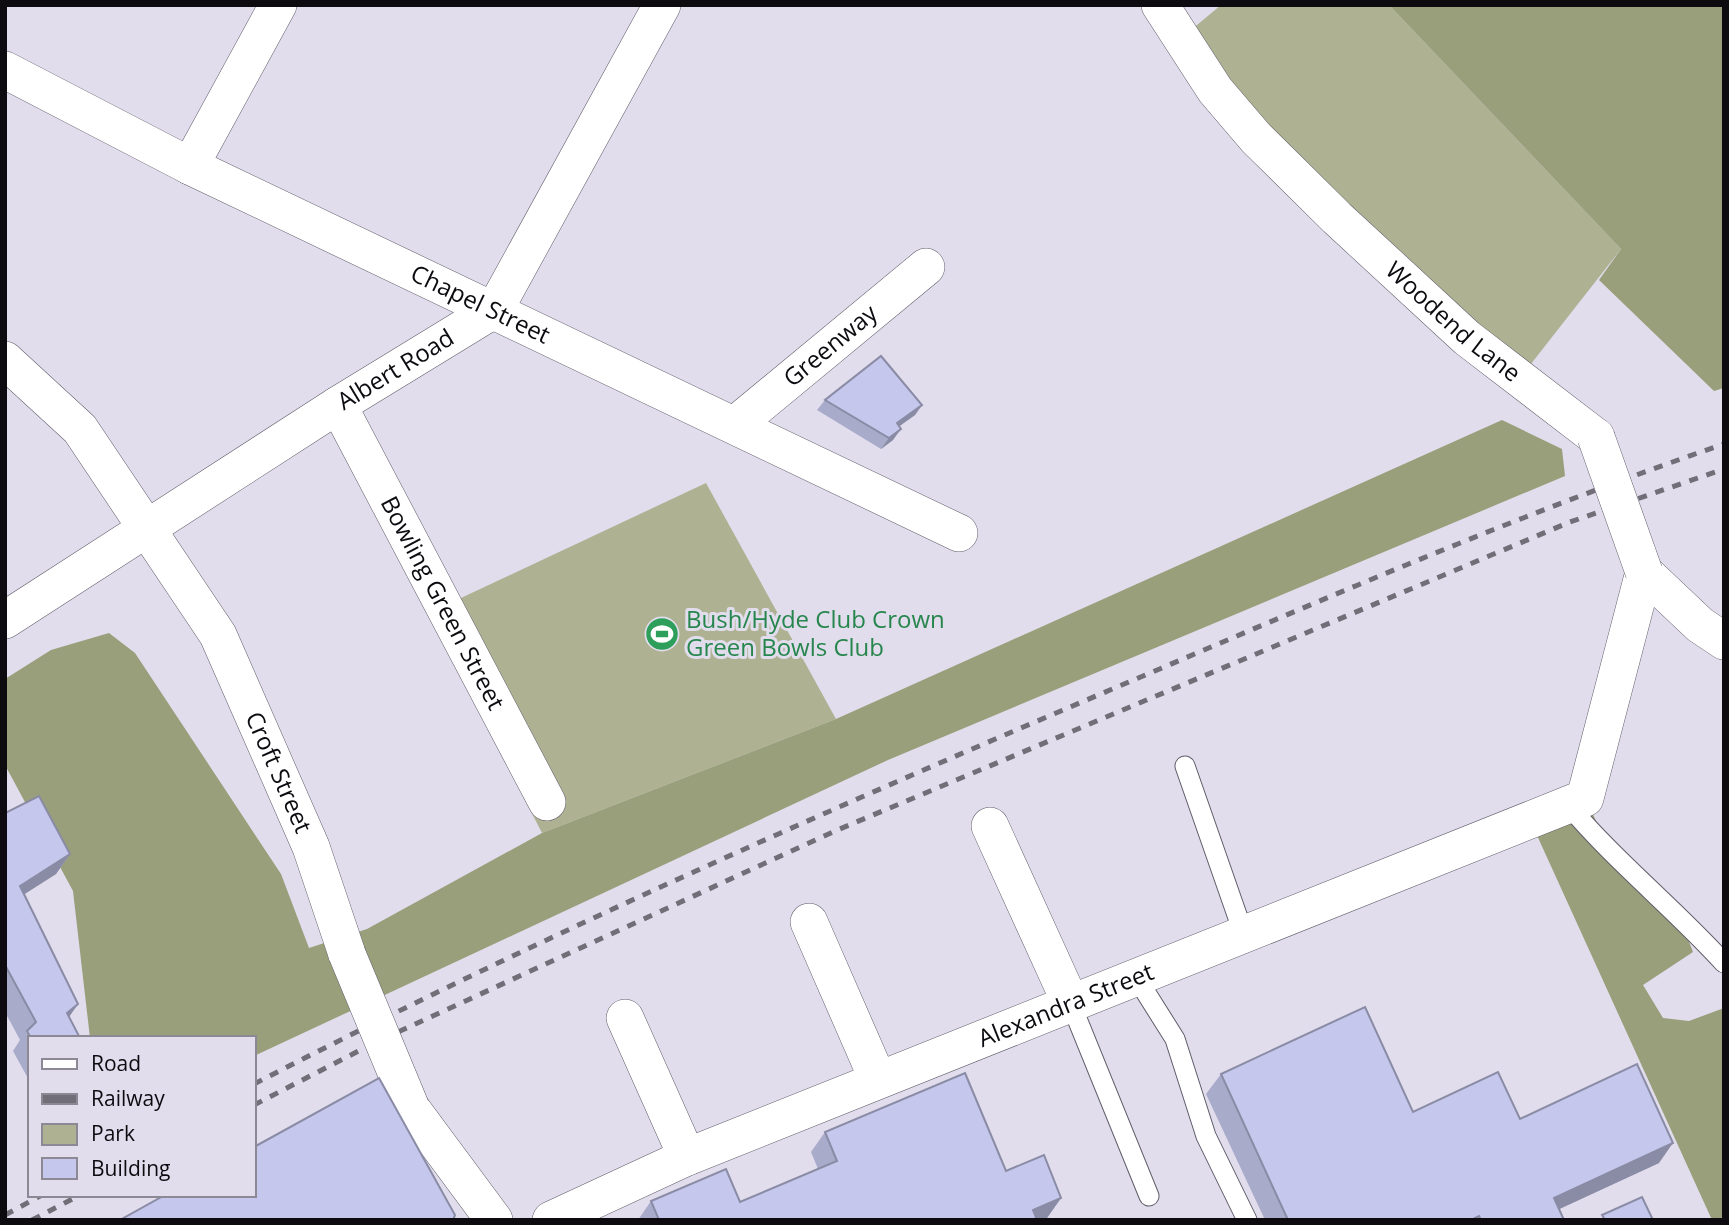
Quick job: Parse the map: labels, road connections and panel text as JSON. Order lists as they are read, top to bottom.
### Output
{
  "streets": {
    "street": [
      "Chapel Street",
      "Woodend Lane",
      "Greenway",
      "Albert Road",
      "Bowling Green Street",
      "Croft Street",
      "Alexandra Street"
    ]
  },
  "crossings": [
    ["Chapel Street", "Greenway"],
    ["Chapel Street", "Albert Road"],
    ["Albert Road", "Bowling Green Street"],
    ["Albert Road", "Croft Street"]
  ],
  "places": {
    "sports": ["Bush/Hyde Club Crown Green Bowls Club"]
  },
  "legend": [
    "Road",
    "Railway",
    "Park",
    "Building"
  ]
}
